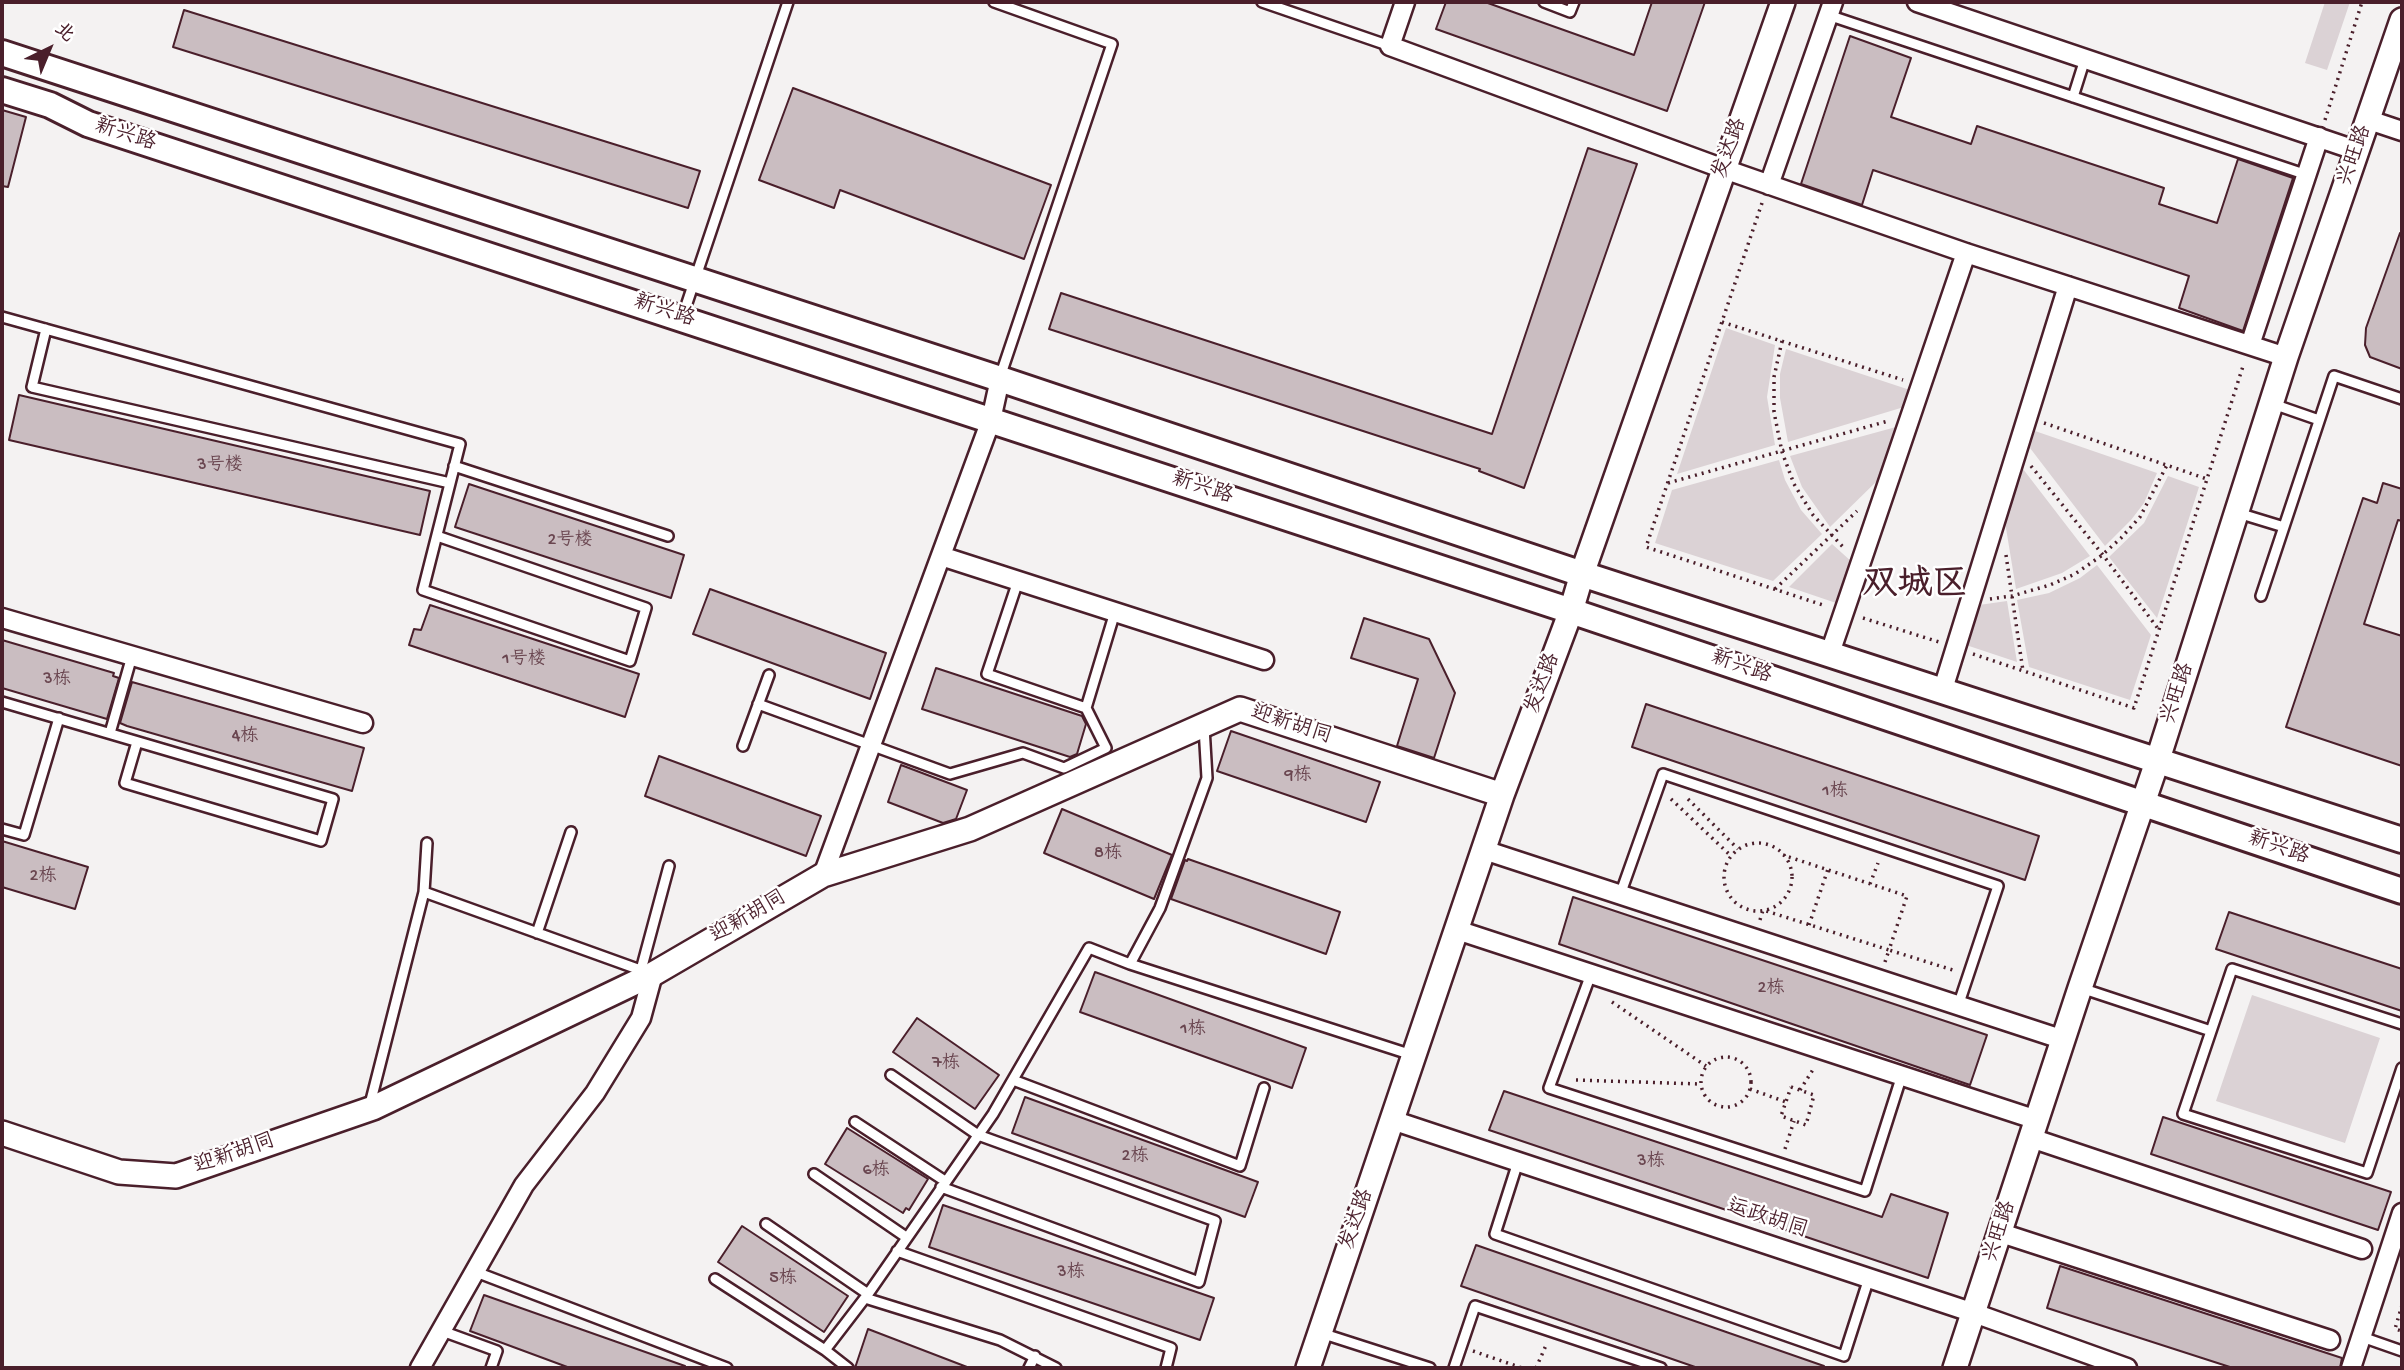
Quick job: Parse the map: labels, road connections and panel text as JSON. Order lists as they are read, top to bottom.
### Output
{
  "streets": {
    "main road": ["新兴路"],
    "street": [
      "发达路",
      "兴旺路",
      "迎新胡同",
      "运政胡同"
    ]
  },
  "crossings": [
    ["新兴路", "发达路"],
    ["新兴路", "兴旺路"],
    ["发达路", "迎新胡同"],
    ["发达路", "运政胡同"],
    ["兴旺路", "运政胡同"]
  ],
  "districts": ["双城区"],
  "house_numbers": [
    "3号楼",
    "2号楼",
    "1号楼",
    "3栋",
    "4栋",
    "9栋",
    "1栋",
    "8栋",
    "2栋",
    "2栋",
    "1栋",
    "7栋",
    "2栋",
    "3栋",
    "6栋",
    "3栋",
    "5栋"
  ],
  "north": "top right"
}
